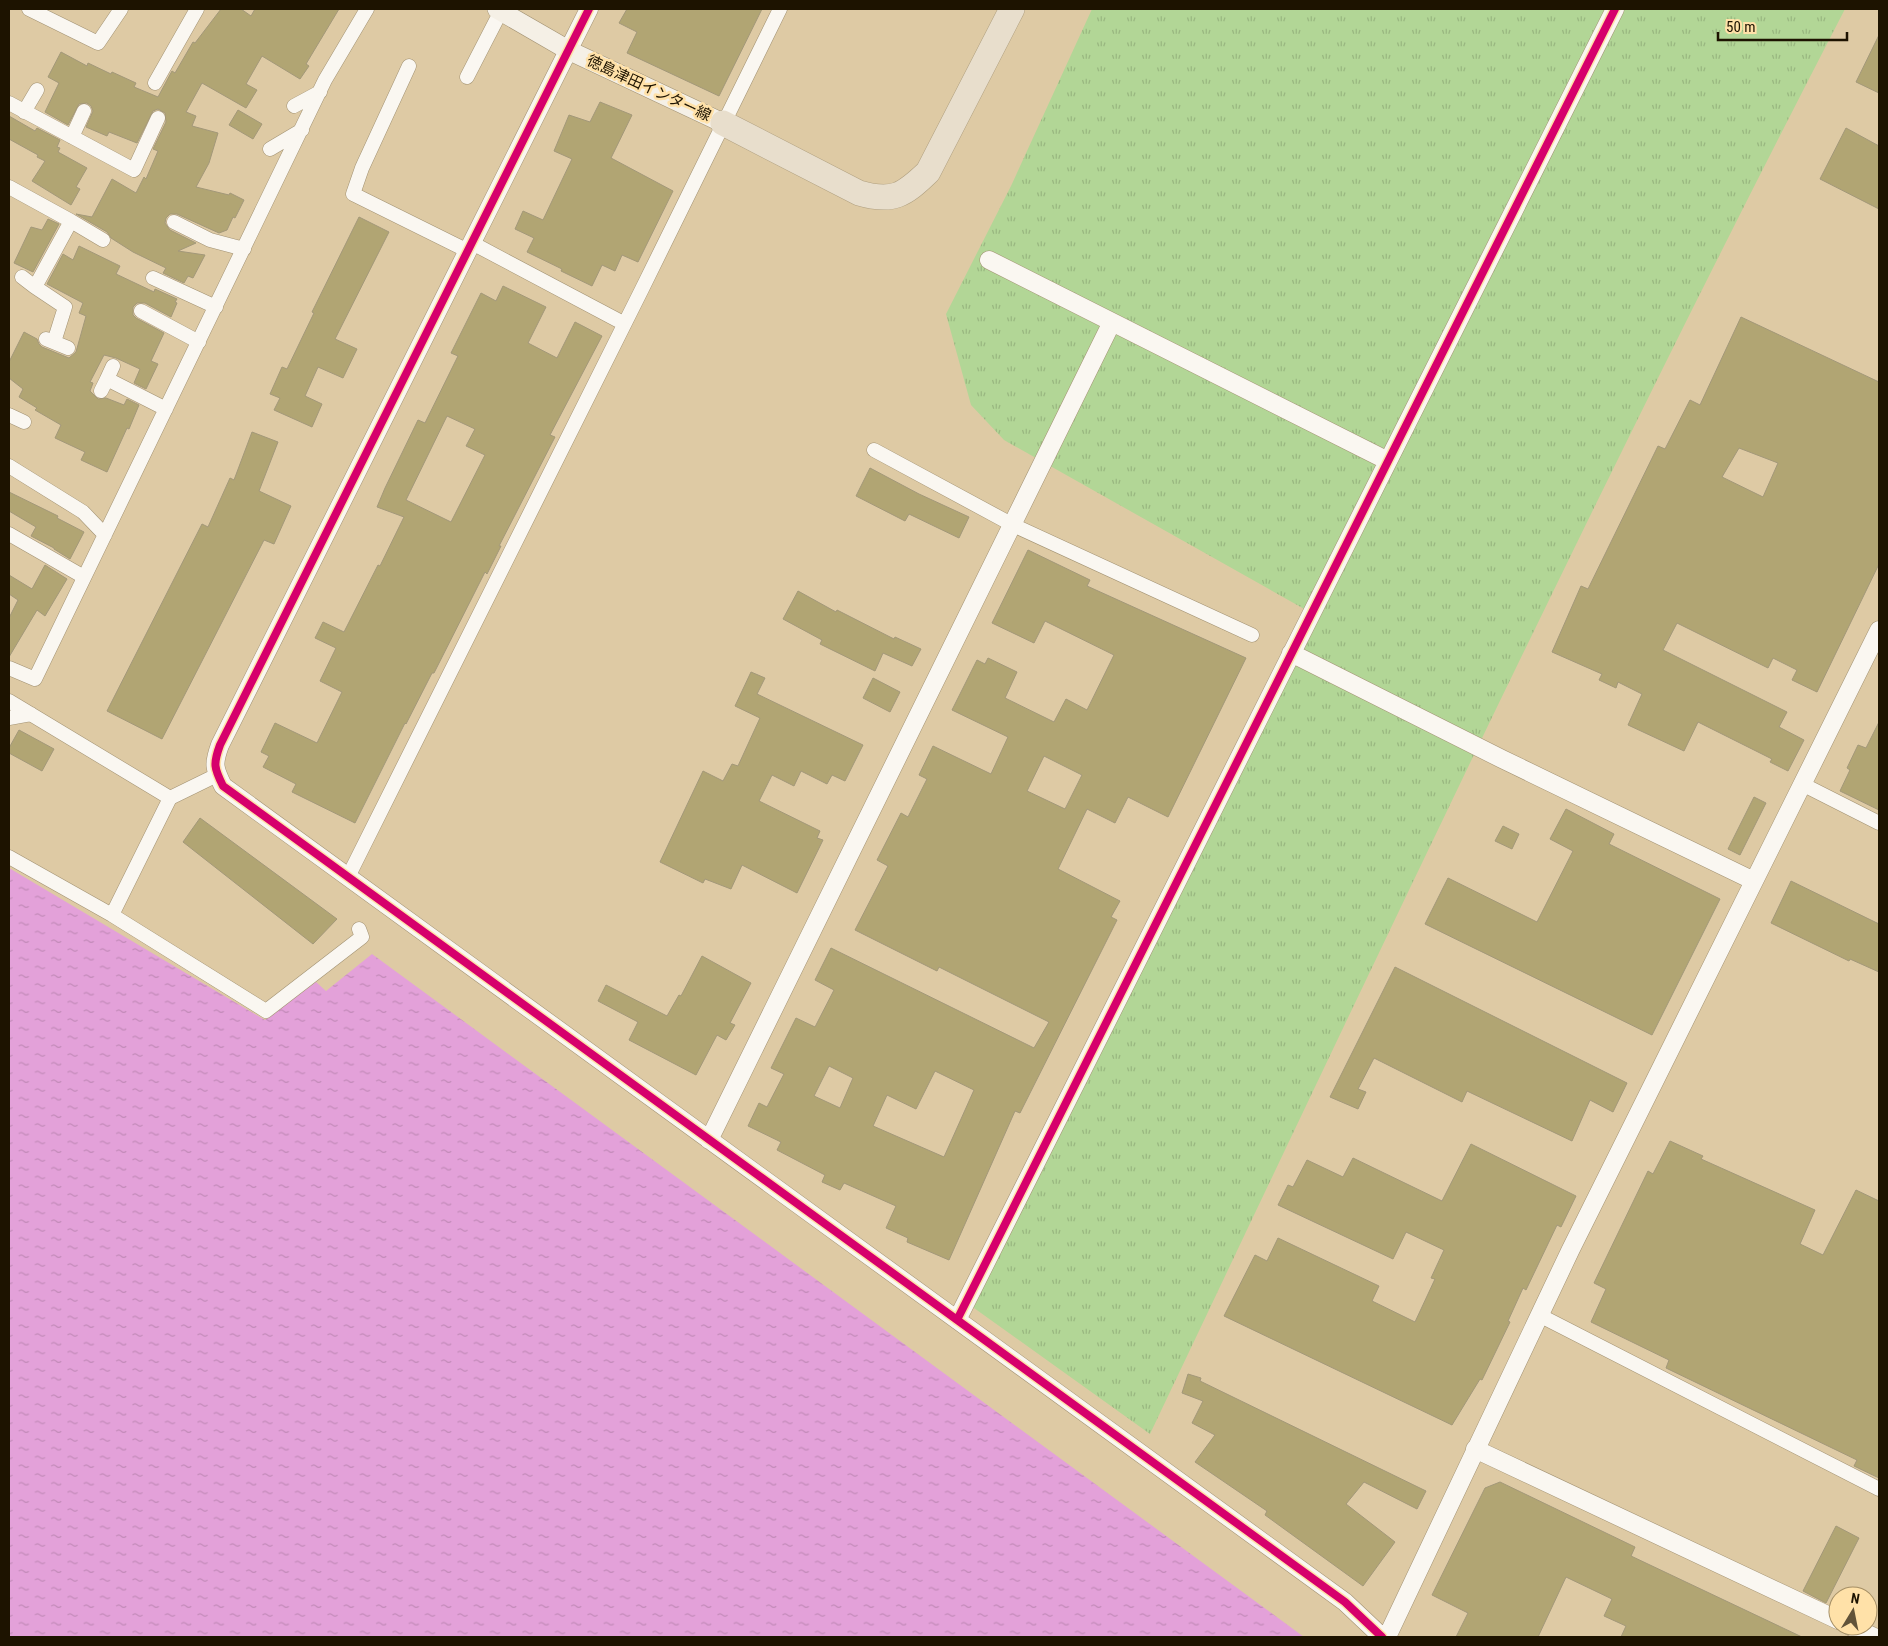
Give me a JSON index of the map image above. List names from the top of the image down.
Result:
{
  "streets": {
    "main road": ["徳島津田インター線"]
  },
  "scale_bar": "50 m",
  "north": "top"
}
